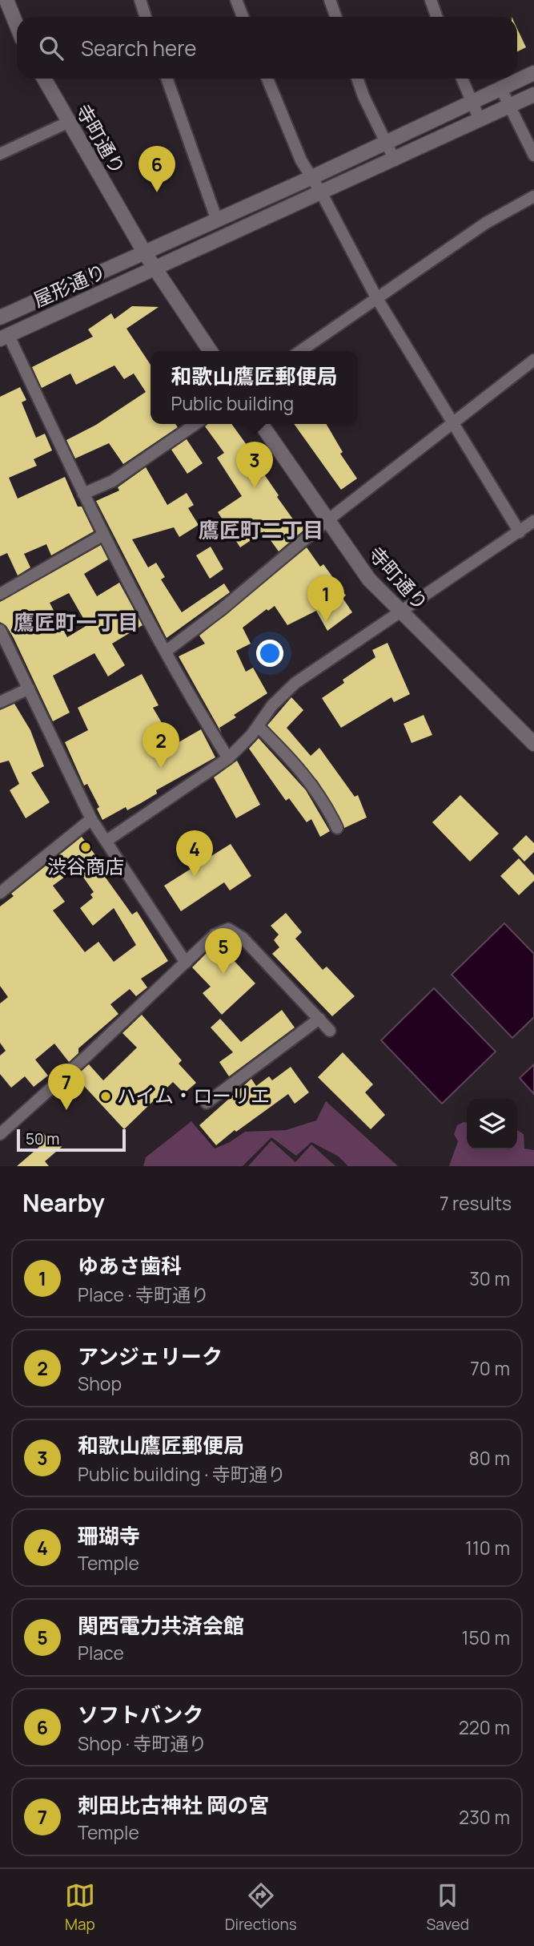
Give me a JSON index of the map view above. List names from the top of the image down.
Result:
{
  "streets": {
    "street": ["寺町通り", "屋形通り"]
  },
  "crossings": [
    ["寺町通り", "屋形通り"]
  ],
  "districts": ["鷹匠町二丁目", "鷹匠町一丁目"],
  "places": ["渋谷商店", "ハイム・ローリエ"],
  "scale_bar": "50 m",
  "page": {
    "search": "Search here",
    "pins": [
      "6",
      "3",
      "1",
      "2",
      "4",
      "5",
      "7"
    ],
    "popup": ["和歌山鷹匠郵便局", "Public building"],
    "scale": "50 m",
    "heading": ["Nearby", "7 results"],
    "list": [
      {
        "mark": "1",
        "name": "ゆあさ歯科",
        "note": "Place · 寺町通り",
        "value": "30 m"
      },
      {
        "mark": "2",
        "name": "アンジェリーク",
        "note": "Shop",
        "value": "70 m"
      },
      {
        "mark": "3",
        "name": "和歌山鷹匠郵便局",
        "note": "Public building · 寺町通り",
        "value": "80 m"
      },
      {
        "mark": "4",
        "name": "珊瑚寺",
        "note": "Temple",
        "value": "110 m"
      },
      {
        "mark": "5",
        "name": "関西電力共済会館",
        "note": "Place",
        "value": "150 m"
      },
      {
        "mark": "6",
        "name": "ソフトバンク",
        "note": "Shop · 寺町通り",
        "value": "220 m"
      },
      {
        "mark": "7",
        "name": "刺田比古神社 岡の宮",
        "note": "Temple",
        "value": "230 m"
      }
    ],
    "nav": ["Map", "Directions", "Saved"]
  }
}
